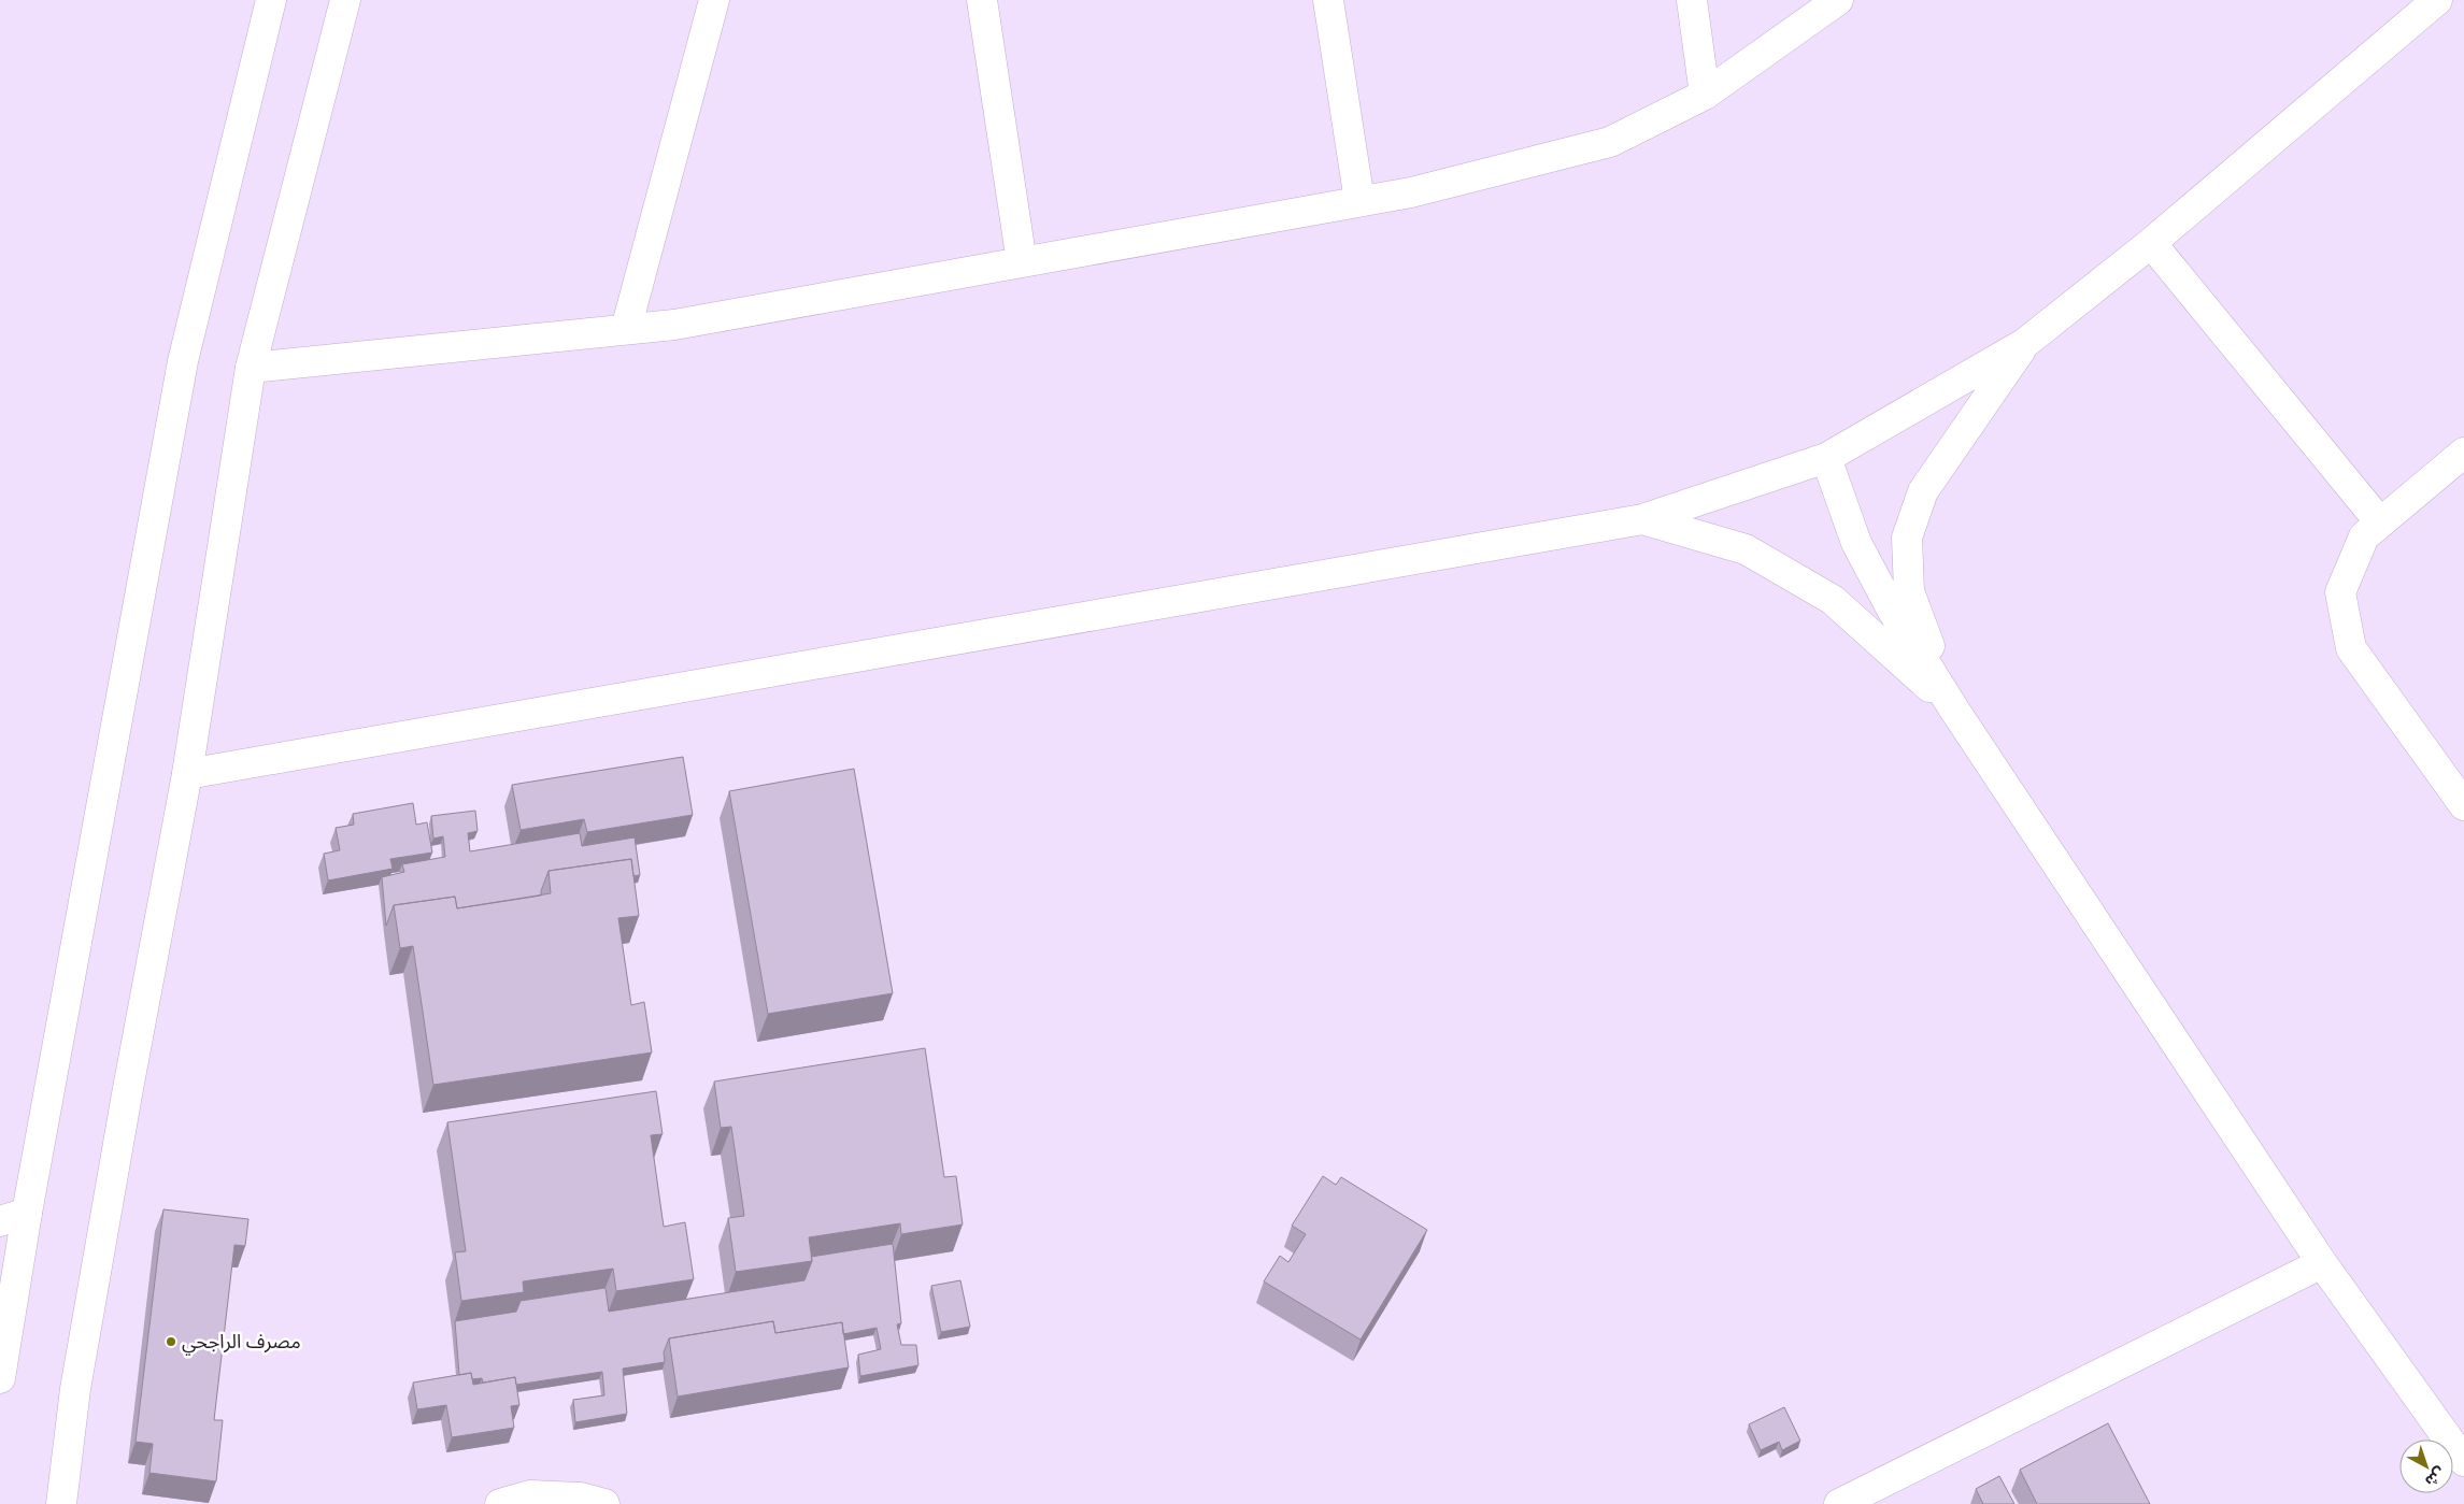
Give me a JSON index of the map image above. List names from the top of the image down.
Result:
{
  "places": ["مصرف الراجحي"],
  "north": "bottom right"
}
